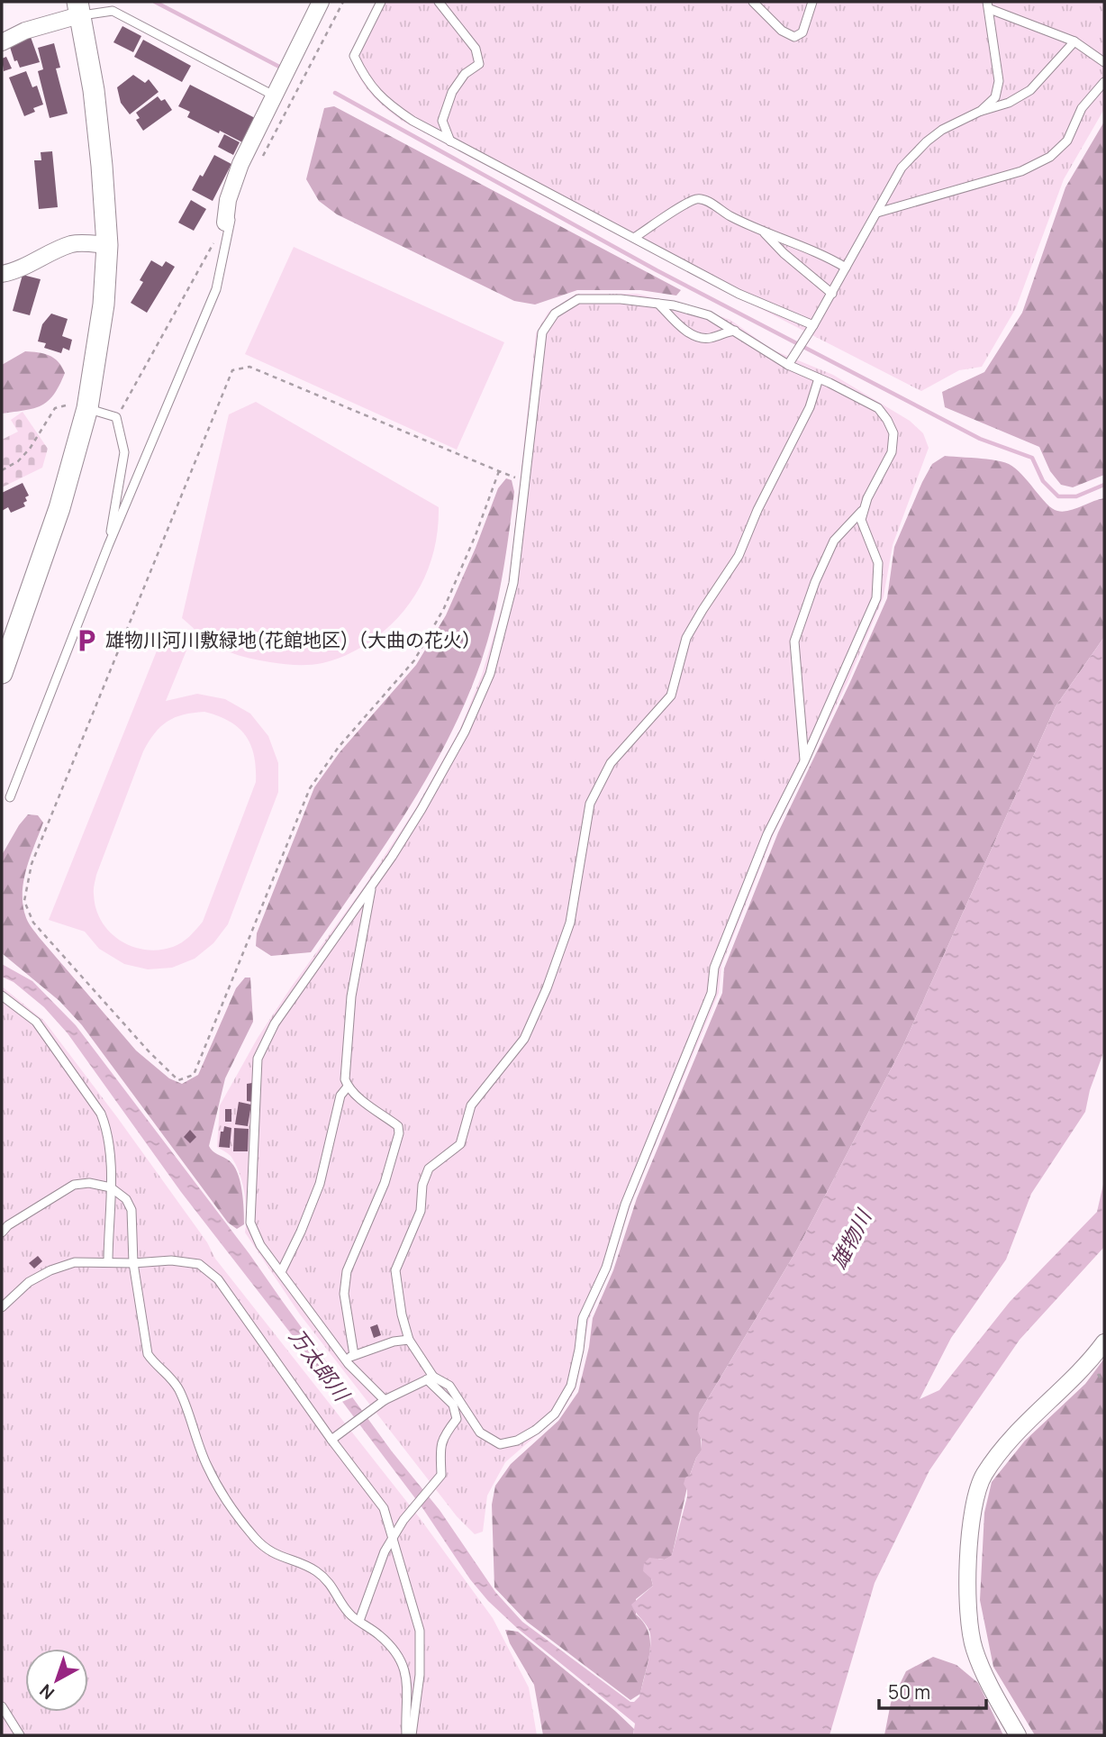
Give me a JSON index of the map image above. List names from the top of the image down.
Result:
{
  "water": ["雄物川", "万太郎川"],
  "places": {
    "parking": ["雄物川河川敷緑地(花館地区)（大曲の花火）"]
  },
  "scale_bar": "50 m",
  "north": "bottom left"
}
